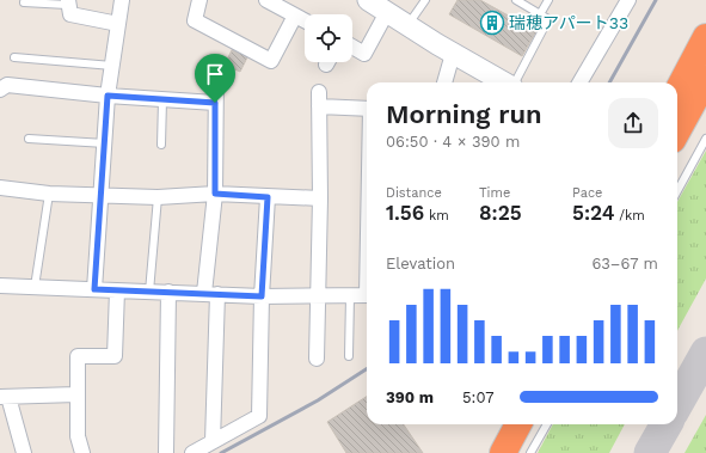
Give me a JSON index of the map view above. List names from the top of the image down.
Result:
{
  "places": {
    "building": ["瑞穂アパート33"]
  },
  "page": {
    "heading": ["Morning run", "06:50 · 4 × 390 m"],
    "stats": [
      ["Distance", "1.56 km"],
      ["Time", "8:25"],
      ["Pace", "5:24 /km"]
    ],
    "chart": ["Elevation", "63–67 m"],
    "list": [
      {
        "name": "390 m",
        "note": "5:07"
      }
    ]
  }
}
